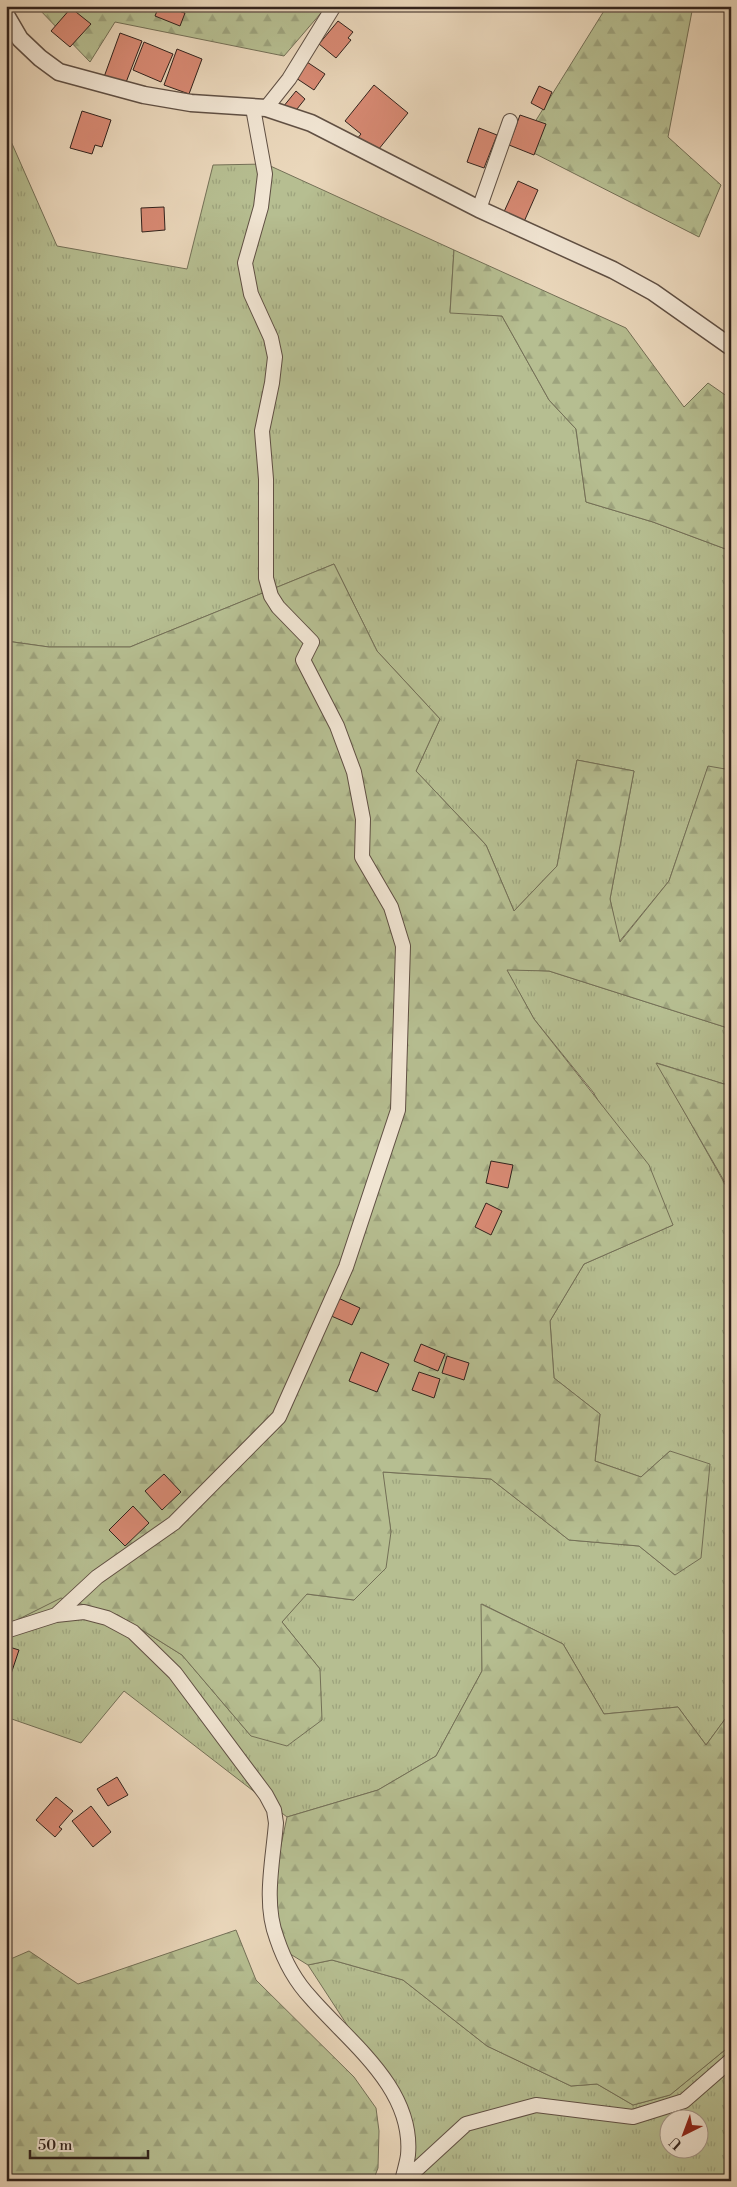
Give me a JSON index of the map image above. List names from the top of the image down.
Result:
{
  "scale_bar": "50 m",
  "north": "bottom left"
}
